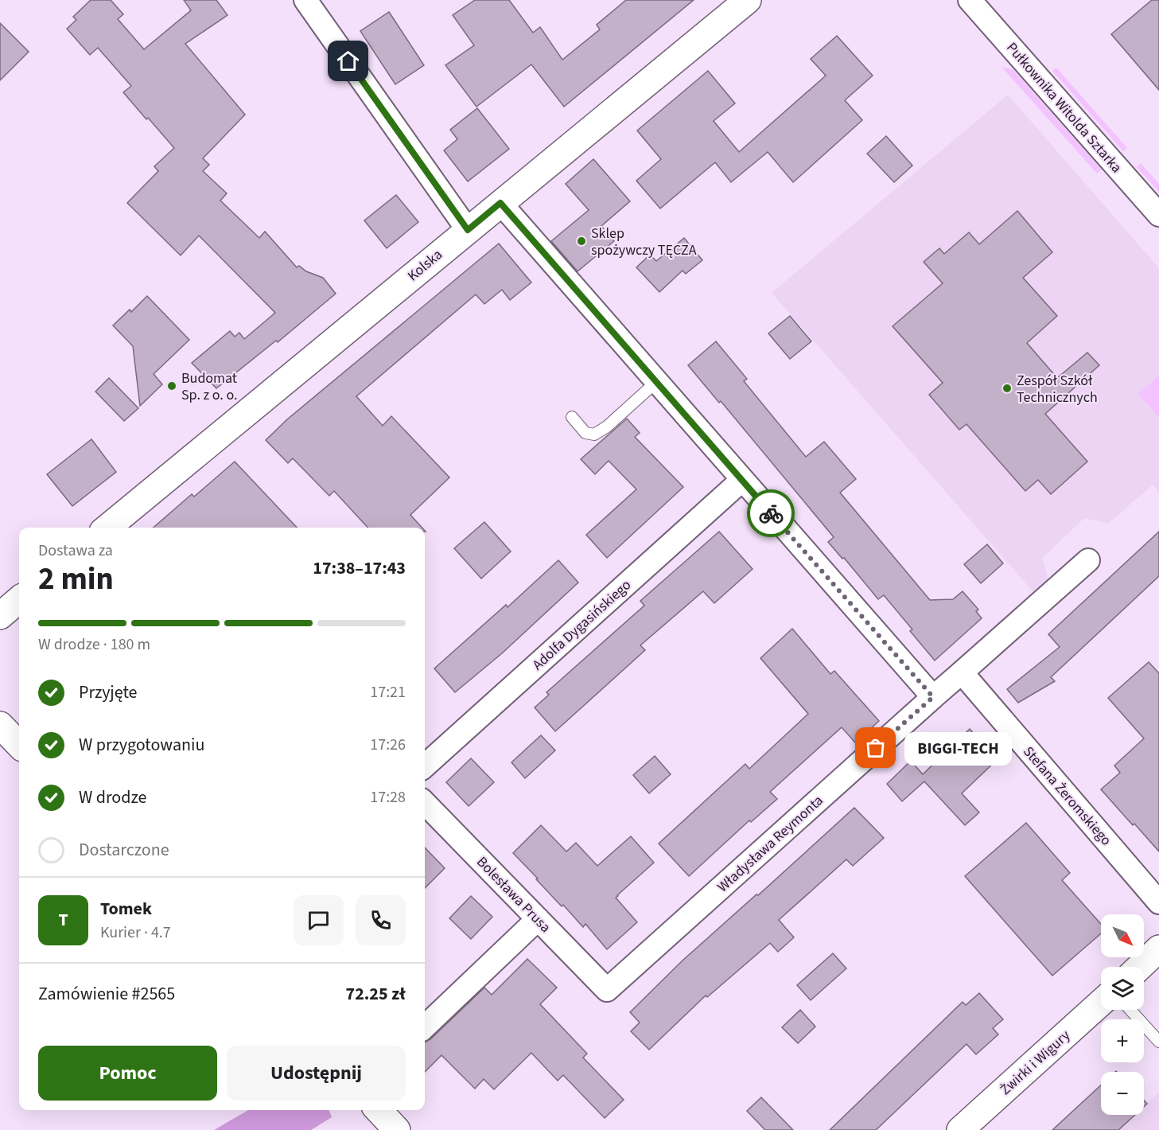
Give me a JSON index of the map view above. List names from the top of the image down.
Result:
{
  "streets": {
    "street": [
      "Pułkownika Witolda Sztarka",
      "Kolska",
      "Adolfa Dygasińskiego",
      "Stefana Żeromskiego",
      "Władysława Reymonta",
      "Bolesława Prusa",
      "Żwirki i Wigury"
    ]
  },
  "crossings": [
    ["Władysława Reymonta", "Bolesława Prusa"]
  ],
  "places": [
    "Sklep spożywczy TĘCZA",
    "Budomat Sp. z o. o.",
    "Zespół Szkół Technicznych",
    "BIGGI-TECH"
  ],
  "north": "bottom right",
  "page": {
    "heading": ["2 min", "Dostawa za", "17:38–17:43"],
    "panel": [
      "Tomek",
      "Kurier · 4.7",
      "Zamówienie #2565",
      "72.25 zł"
    ],
    "bar": "W drodze · 180 m",
    "list": [
      ["Przyjęte", "17:21"],
      ["W przygotowaniu", "17:26"],
      ["W drodze", "17:28"],
      "Dostarczone"
    ],
    "bubble": "BIGGI-TECH",
    "round": "T",
    "map_buttons": ["+", "−"],
    "buttons": ["Pomoc", "Udostępnij"]
  }
}
